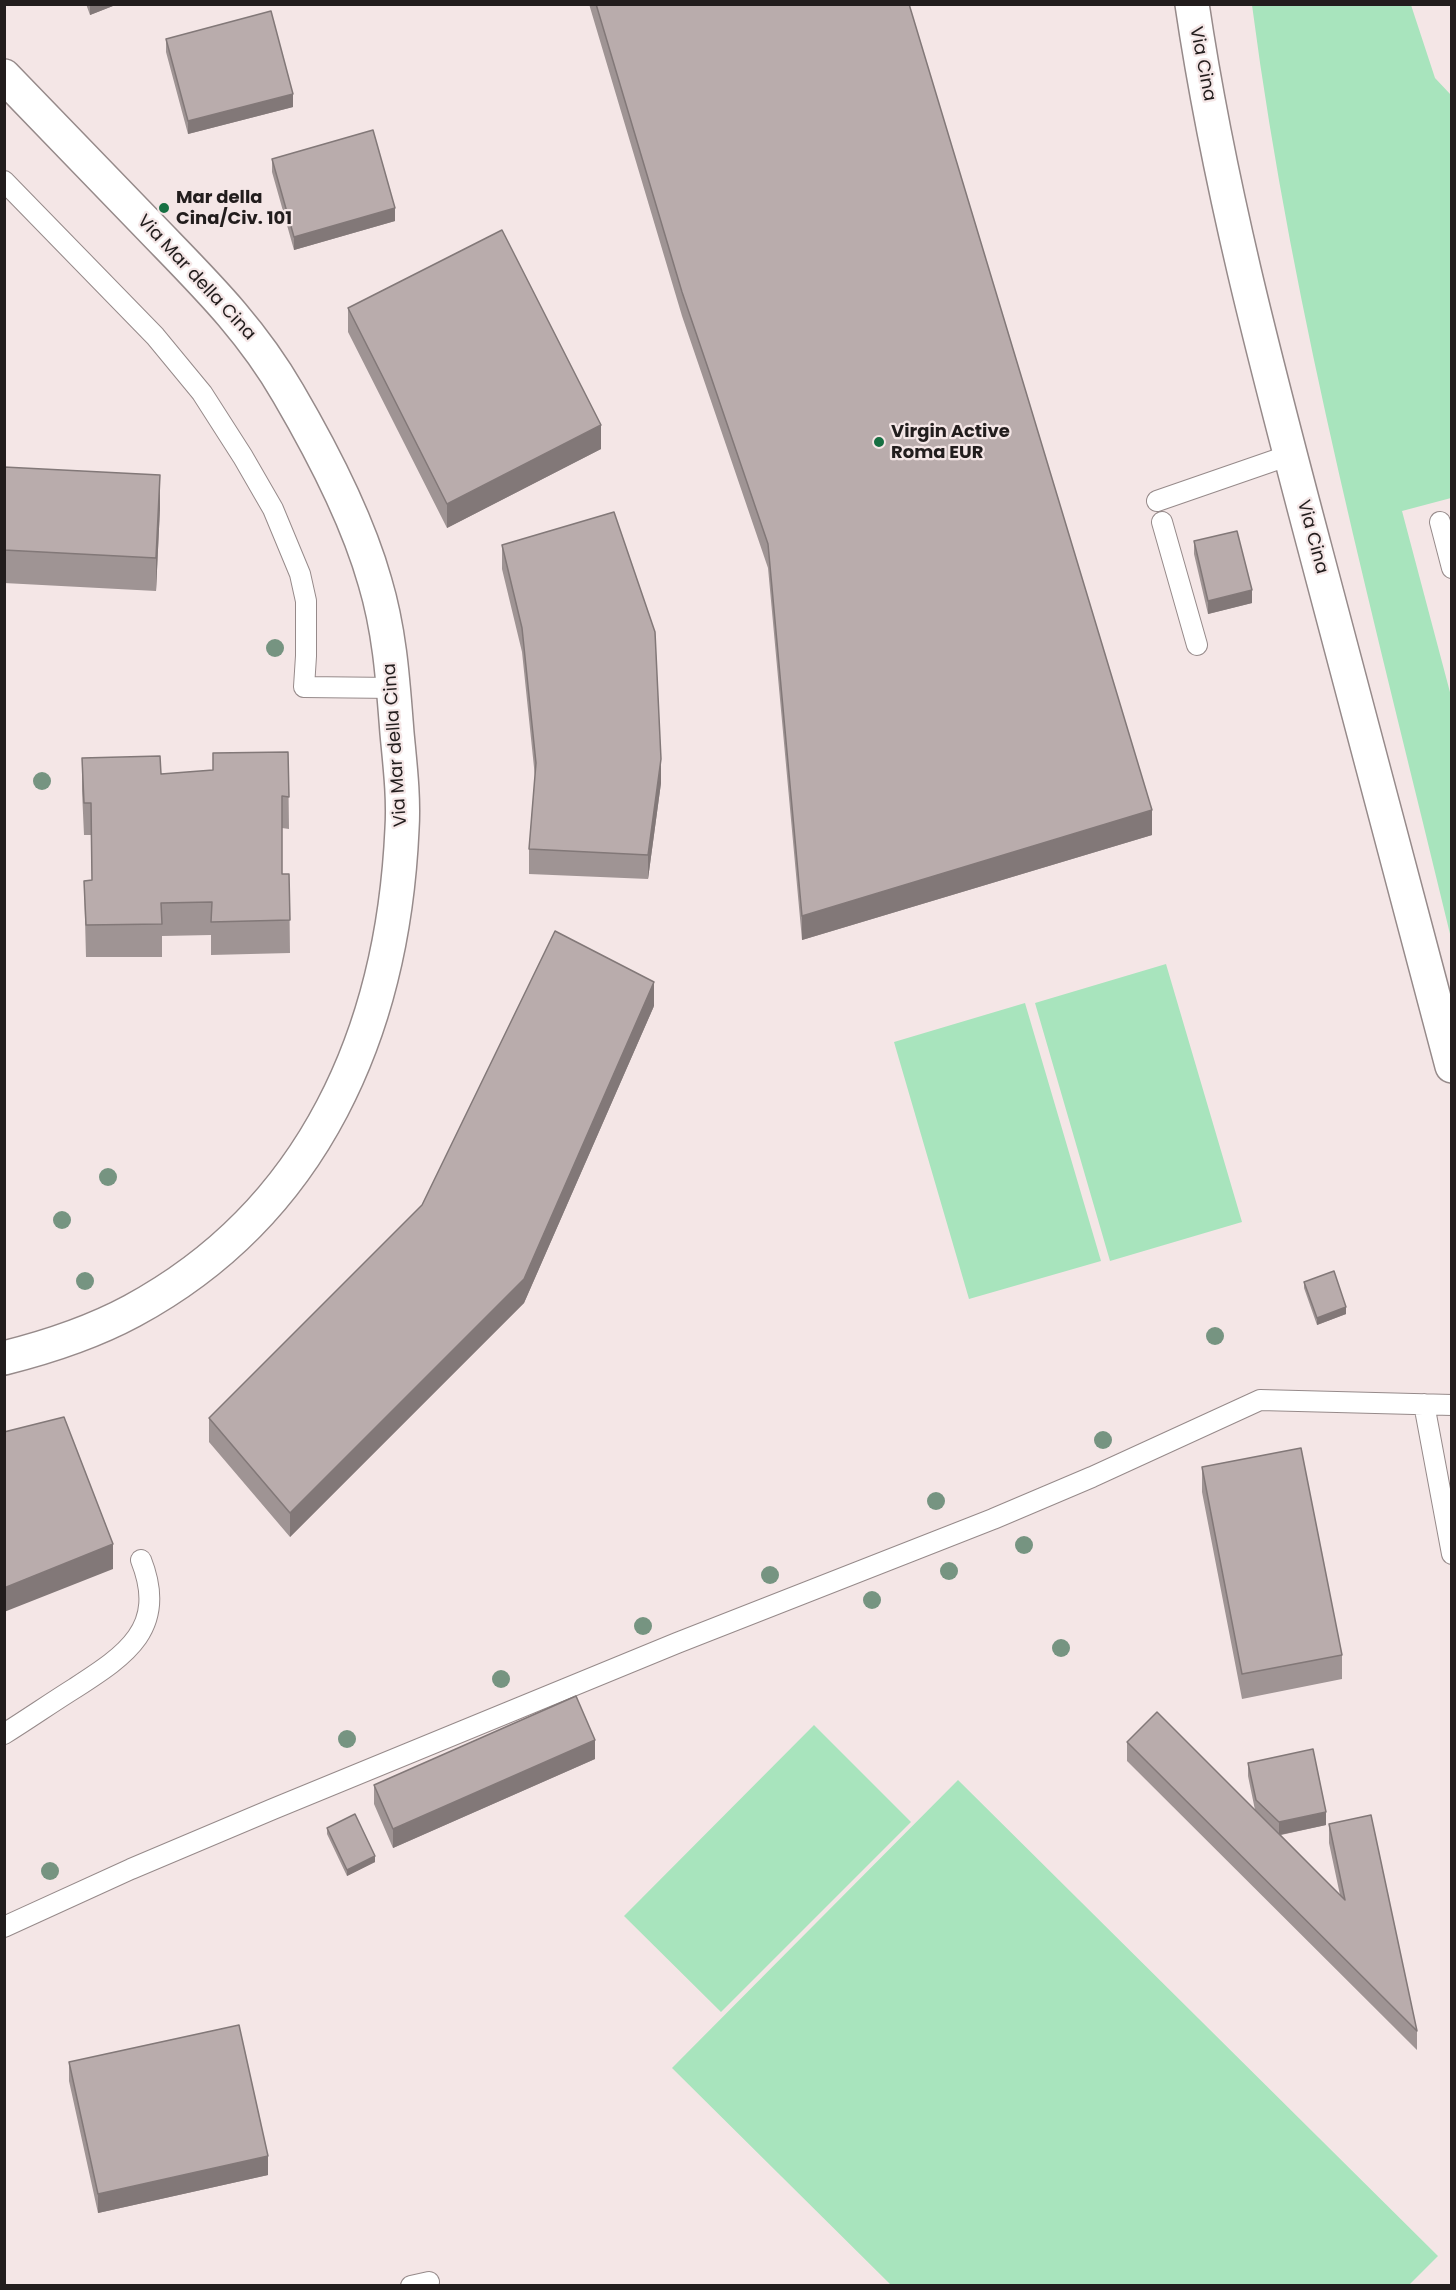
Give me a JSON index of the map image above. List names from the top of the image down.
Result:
{
  "streets": {
    "street": ["Via Cina", "Via Mar della Cina"]
  },
  "places": ["Mar della Cina/Civ. 101", "Virgin Active Roma EUR"]
}
